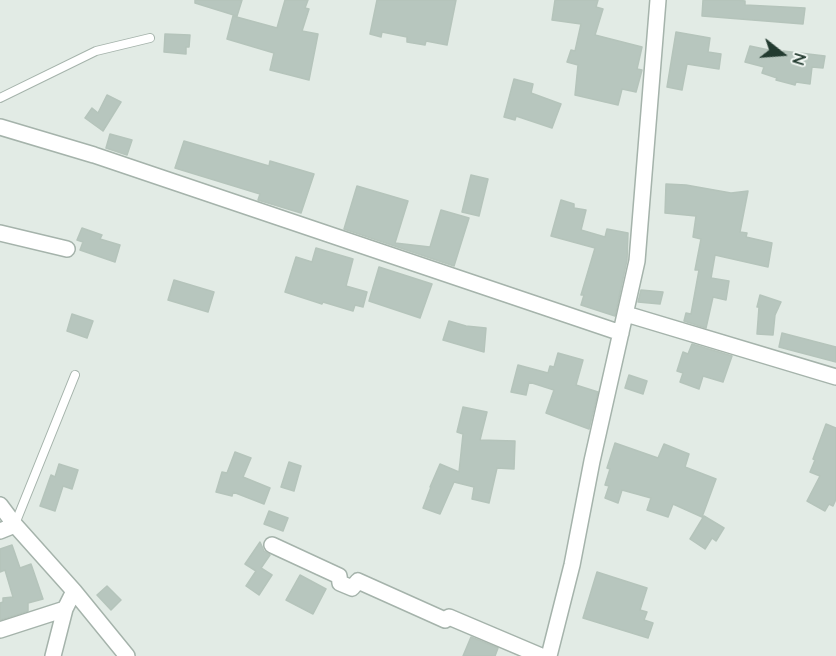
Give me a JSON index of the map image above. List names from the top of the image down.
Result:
{
  "north": "right"
}
